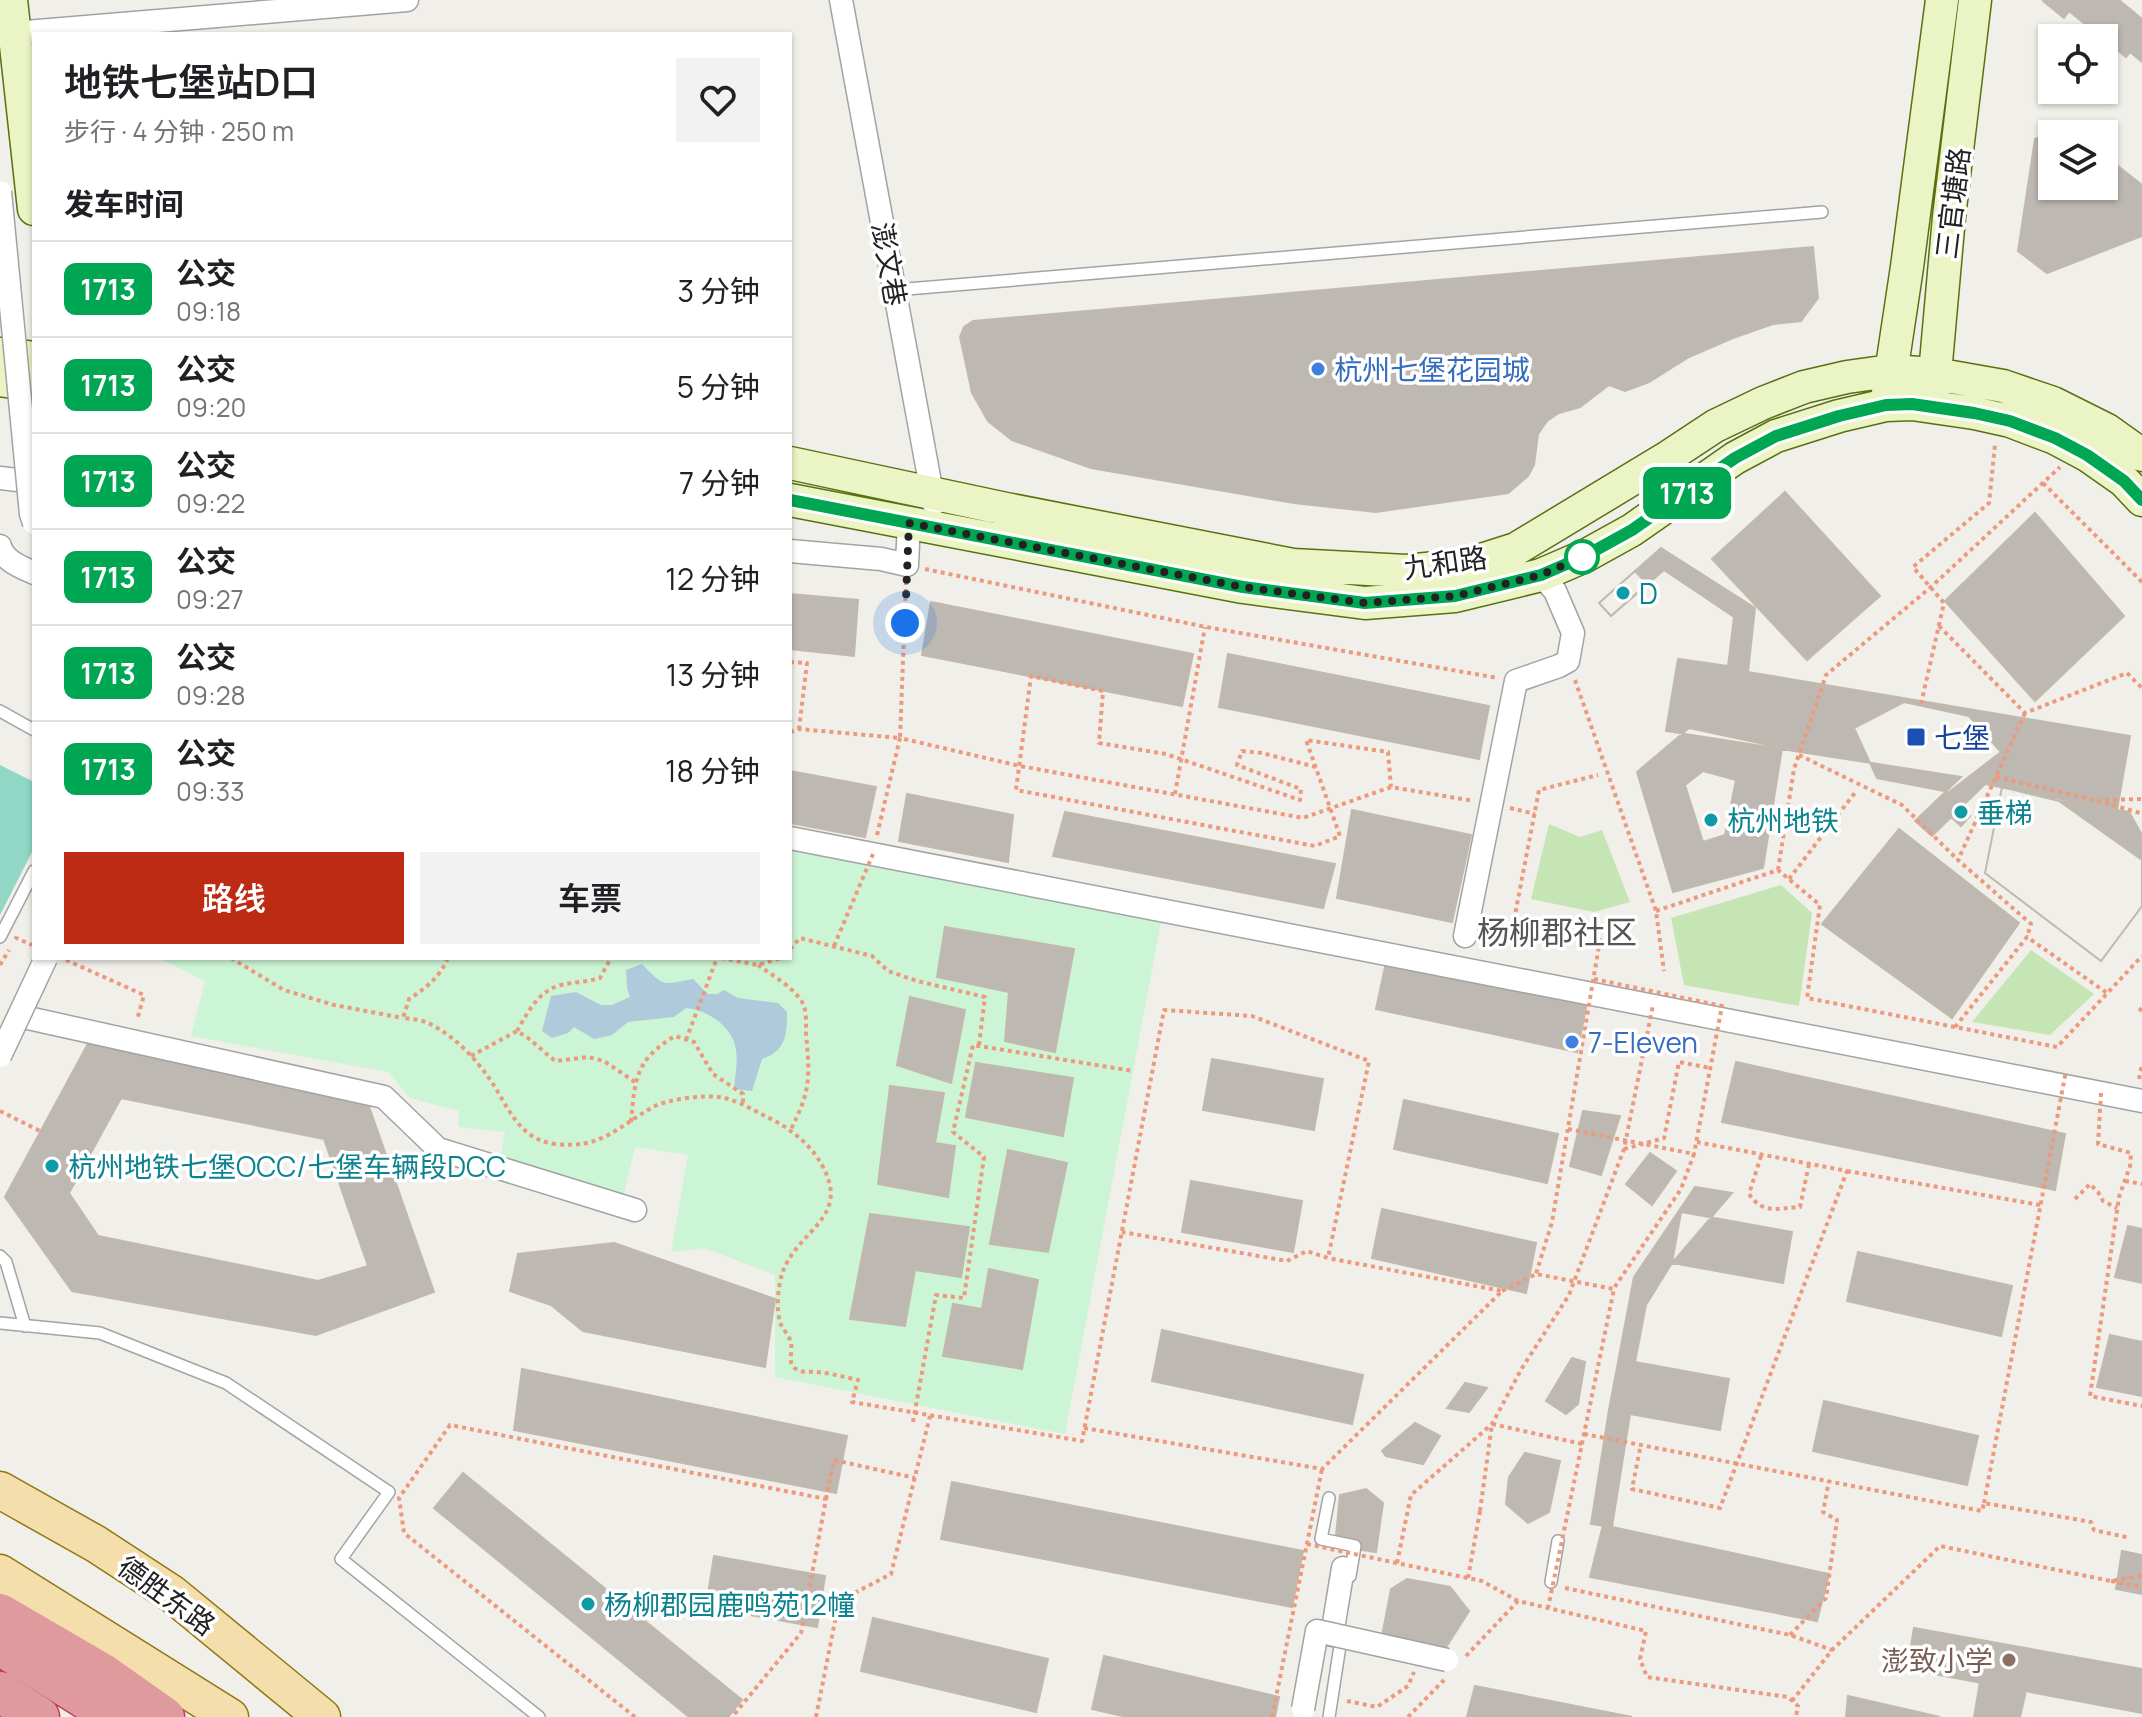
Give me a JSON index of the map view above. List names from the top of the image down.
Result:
{
  "streets": {
    "main road": ["德胜东路"],
    "street": ["三官塘路", "澎文巷", "九和路"]
  },
  "crossings": [
    ["三官塘路", "九和路"],
    ["澎文巷", "九和路"]
  ],
  "districts": ["杨柳郡社区"],
  "places": {
    "other": [
      "杭州七堡花园城",
      "D",
      "垂梯",
      "杭州地铁",
      "7-Eleven",
      "杭州地铁七堡OCC/七堡车辆段DCC",
      "杨柳郡园鹿鸣苑12幢",
      "澎致小学"
    ],
    "transit": ["七堡"]
  },
  "lines": ["bus line 1713"],
  "page": {
    "on_map": "1713",
    "heading": [
      ["地铁七堡站D口", "步行 · 4 分钟 · 250 m"],
      "发车时间"
    ],
    "list": [
      {
        "mark": "1713",
        "name": "公交",
        "note": "09:18",
        "value": "3 分钟"
      },
      {
        "mark": "1713",
        "name": "公交",
        "note": "09:20",
        "value": "5 分钟"
      },
      {
        "mark": "1713",
        "name": "公交",
        "note": "09:22",
        "value": "7 分钟"
      },
      {
        "mark": "1713",
        "name": "公交",
        "note": "09:27",
        "value": "12 分钟"
      },
      {
        "mark": "1713",
        "name": "公交",
        "note": "09:28",
        "value": "13 分钟"
      },
      {
        "mark": "1713",
        "name": "公交",
        "note": "09:33",
        "value": "18 分钟"
      }
    ],
    "buttons": ["路线", "车票"]
  }
}
